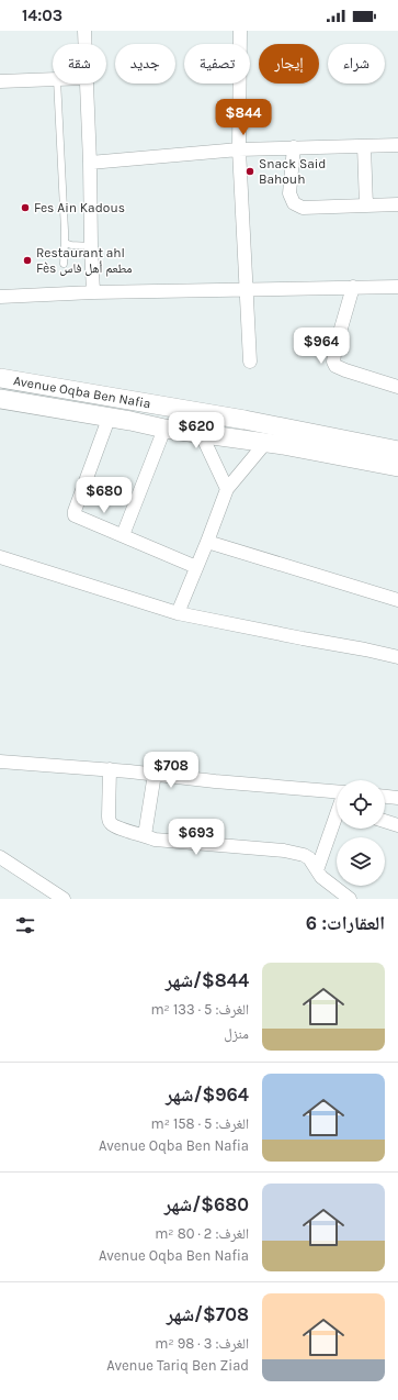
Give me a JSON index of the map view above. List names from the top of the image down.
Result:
{
  "streets": {
    "street": ["Avenue Oqba Ben Nafia"]
  },
  "places": ["Snack Said Bahouh", "Fes Ain Kadous", "Restaurant ahl Fès مطعم أهل فاس"],
  "page": {
    "status": "14:03",
    "chip": [
      "شراء",
      "إيجار",
      "تصفية",
      "جديد",
      "شقة"
    ],
    "price": [
      "$844",
      "$964",
      "$620",
      "$680",
      "$708",
      "$693"
    ],
    "heading": "العقارات: 6",
    "list": [
      {
        "name": "$844/شهر",
        "note": "الغرف: 5 · 133 m² · منزل"
      },
      {
        "name": "$964/شهر",
        "note": "الغرف: 5 · 158 m² · Avenue Oqba Ben Nafia"
      },
      {
        "name": "$680/شهر",
        "note": "الغرف: 2 · 80 m² · Avenue Oqba Ben Nafia"
      },
      {
        "name": "$708/شهر",
        "note": "الغرف: 3 · 98 m² · Avenue Tariq Ben Ziad"
      }
    ]
  }
}
